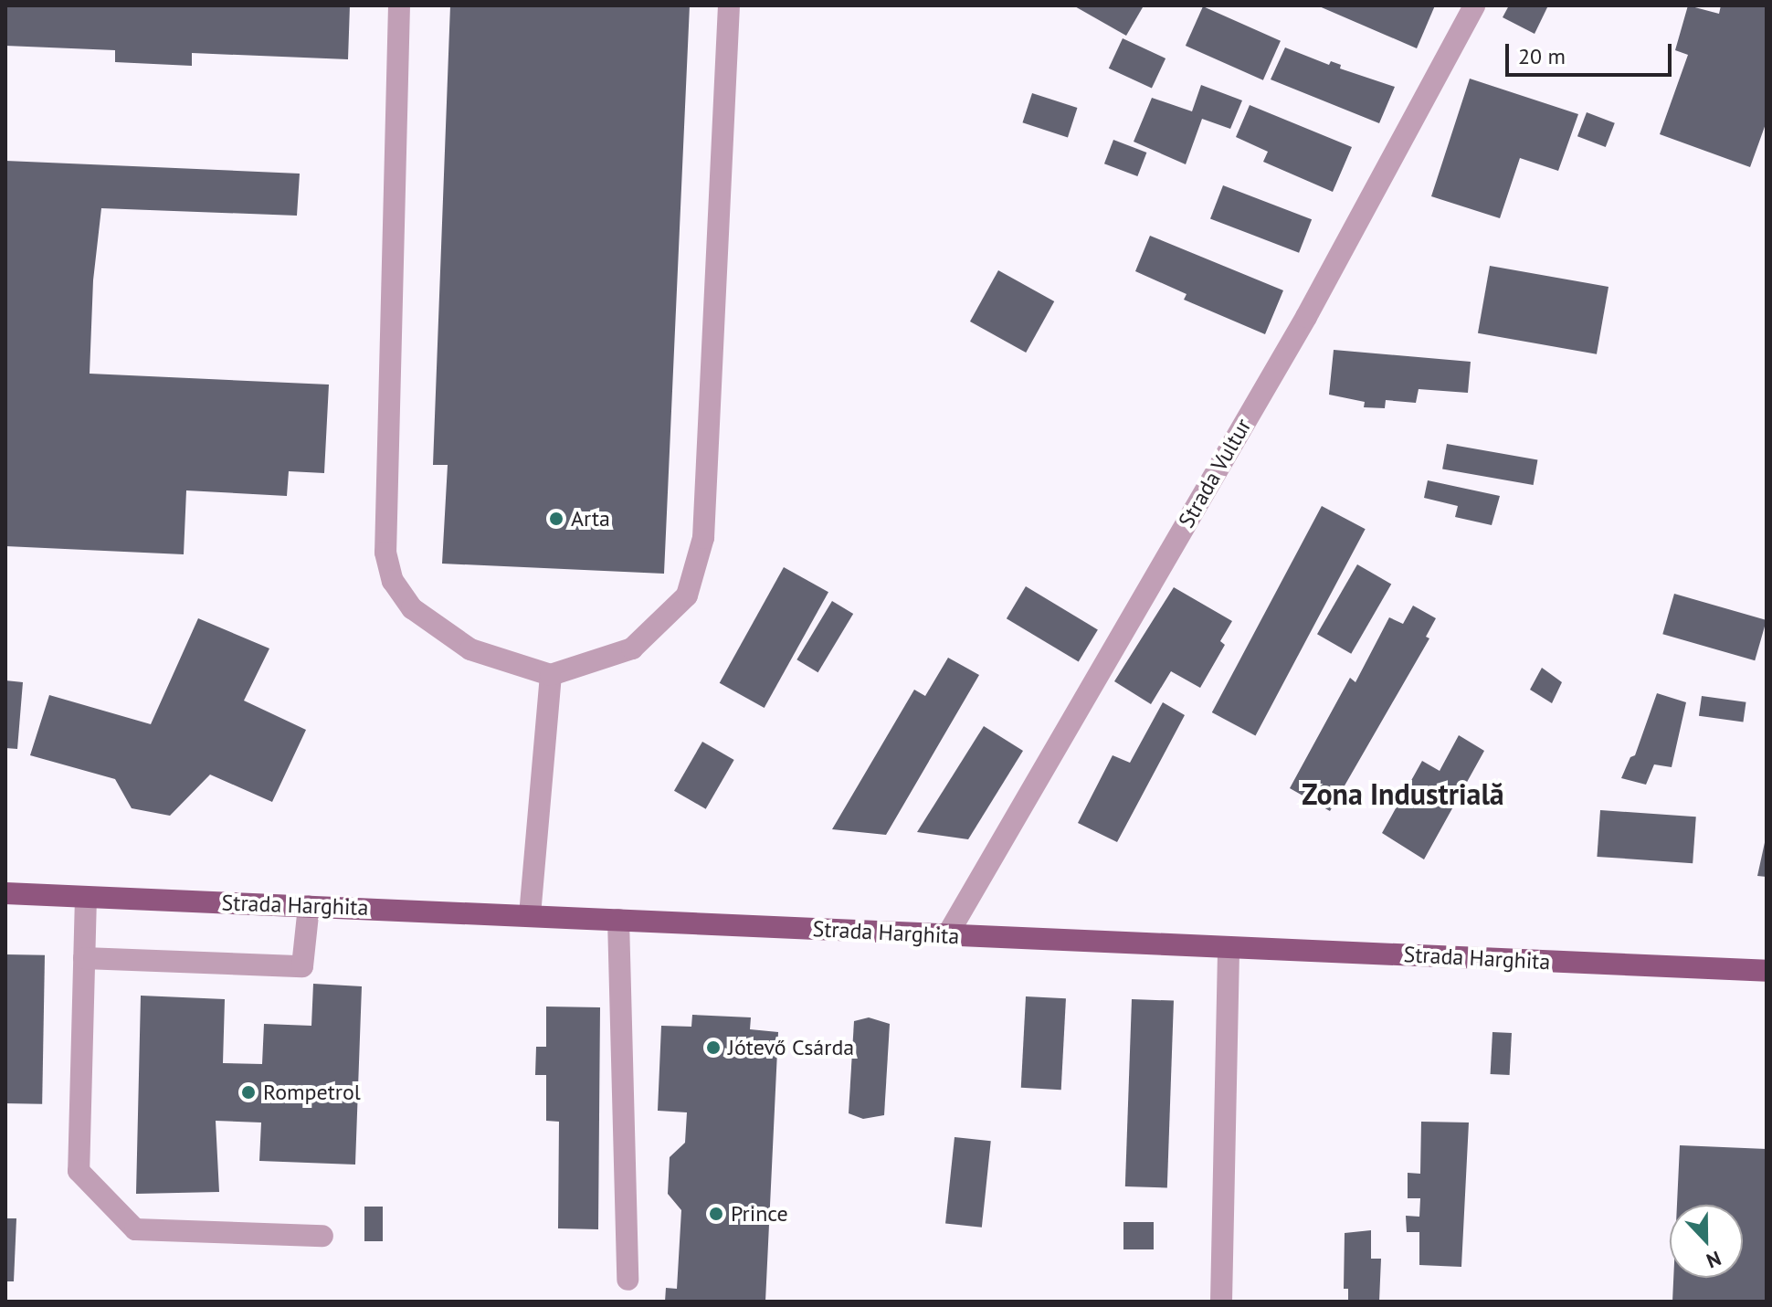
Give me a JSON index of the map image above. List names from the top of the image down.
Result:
{
  "streets": {
    "main road": ["Strada Harghita"],
    "street": ["Strada Vultur"]
  },
  "crossings": [
    ["Strada Vultur", "Strada Harghita"]
  ],
  "districts": ["Zona Industrială"],
  "places": [
    "Arta",
    "Jótevő Csárda",
    "Rompetrol",
    "Prince"
  ],
  "scale_bar": "20 m",
  "north": "bottom"
}
